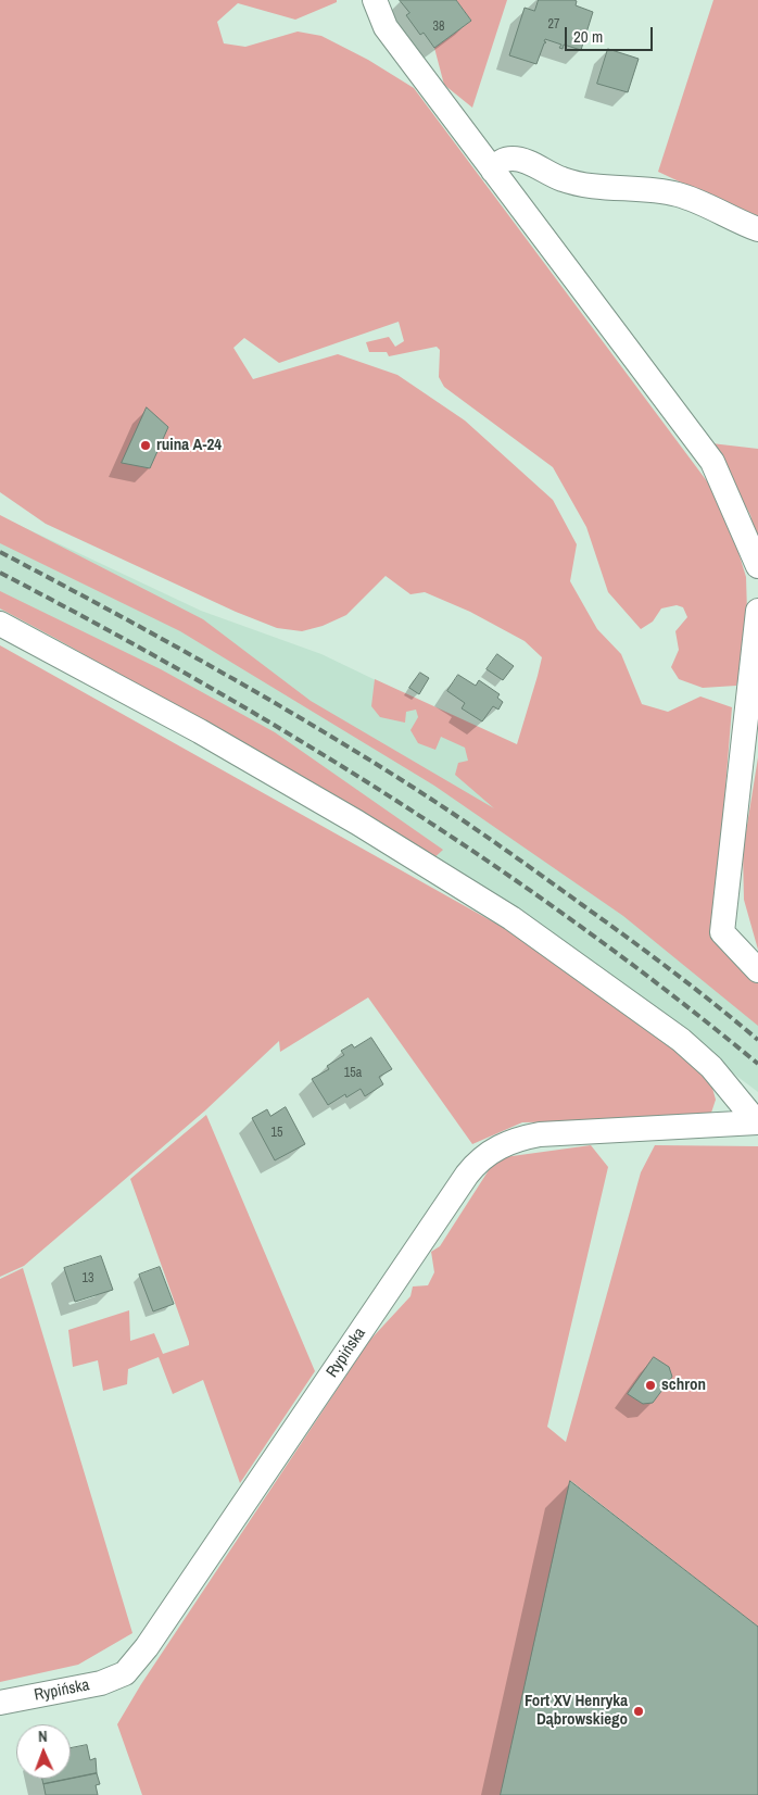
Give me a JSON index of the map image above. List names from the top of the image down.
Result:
{
  "streets": {
    "street": ["Rypińska"]
  },
  "places": ["ruina A-24", "schron", "Fort XV Henryka Dąbrowskiego"],
  "house_numbers": [
    "27",
    "38",
    "15a",
    "15",
    "13"
  ],
  "scale_bar": "20 m",
  "north": "top"
}
